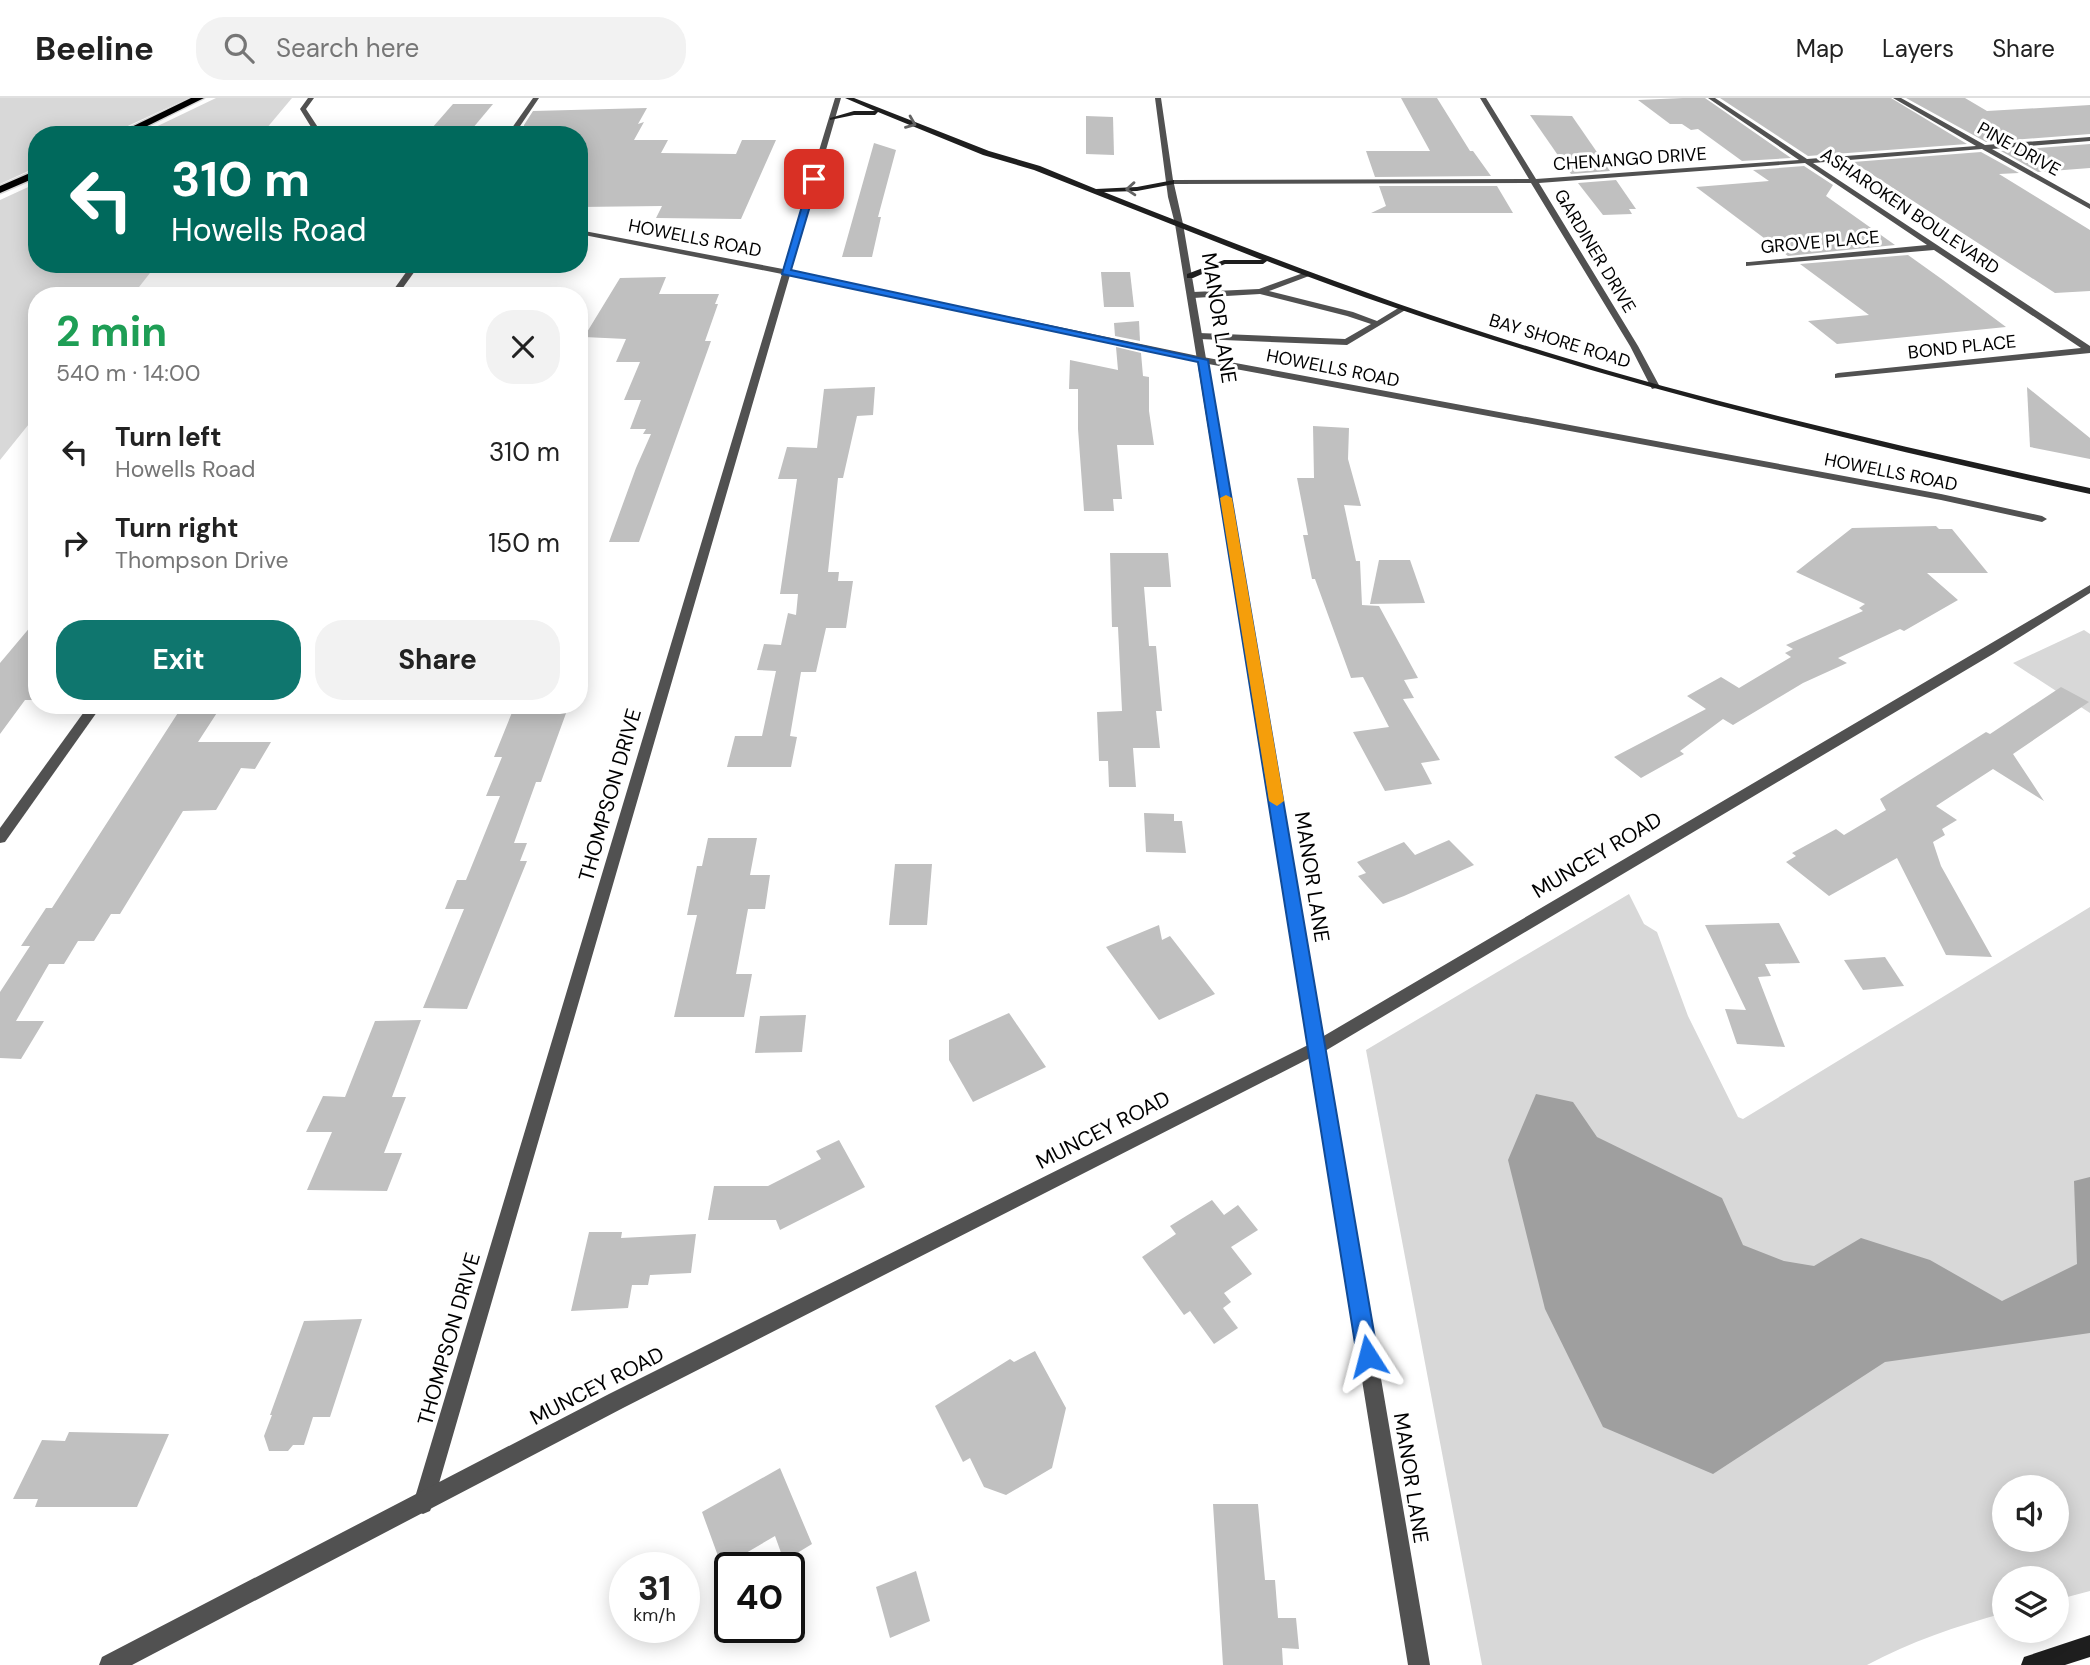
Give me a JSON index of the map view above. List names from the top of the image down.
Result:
{
  "streets": {
    "main road": ["BAY SHORE ROAD"],
    "street": [
      "PINE DRIVE",
      "CHENANGO DRIVE",
      "ASHAROKEN BOULEVARD",
      "HOWELLS ROAD",
      "GROVE PLACE",
      "GARDINER DRIVE",
      "MANOR LANE",
      "BOND PLACE",
      "THOMPSON DRIVE",
      "MUNCEY ROAD"
    ]
  },
  "crossings": [
    ["PINE DRIVE", "CHENANGO DRIVE"],
    ["CHENANGO DRIVE", "ASHAROKEN BOULEVARD"],
    ["CHENANGO DRIVE", "GARDINER DRIVE"],
    ["CHENANGO DRIVE", "MANOR LANE"],
    ["ASHAROKEN BOULEVARD", "GROVE PLACE"],
    ["ASHAROKEN BOULEVARD", "BOND PLACE"],
    ["HOWELLS ROAD", "MANOR LANE"],
    ["HOWELLS ROAD", "THOMPSON DRIVE"],
    ["GARDINER DRIVE", "BAY SHORE ROAD"],
    ["MANOR LANE", "BAY SHORE ROAD"],
    ["MANOR LANE", "MUNCEY ROAD"],
    ["THOMPSON DRIVE", "MUNCEY ROAD"]
  ],
  "page": {
    "header": "Beeline",
    "search": "Search here",
    "nav": ["Map", "Layers", "Share"],
    "turn": ["310 m", "Howells Road"],
    "heading": ["2 min", "540 m · 14:00"],
    "list": [
      {
        "name": "Turn left",
        "note": "Howells Road",
        "value": "310 m"
      },
      {
        "name": "Turn right",
        "note": "Thompson Drive",
        "value": "150 m"
      }
    ],
    "buttons": ["Exit", "Share"],
    "speed": "31 km/h",
    "limit": "40"
  }
}
